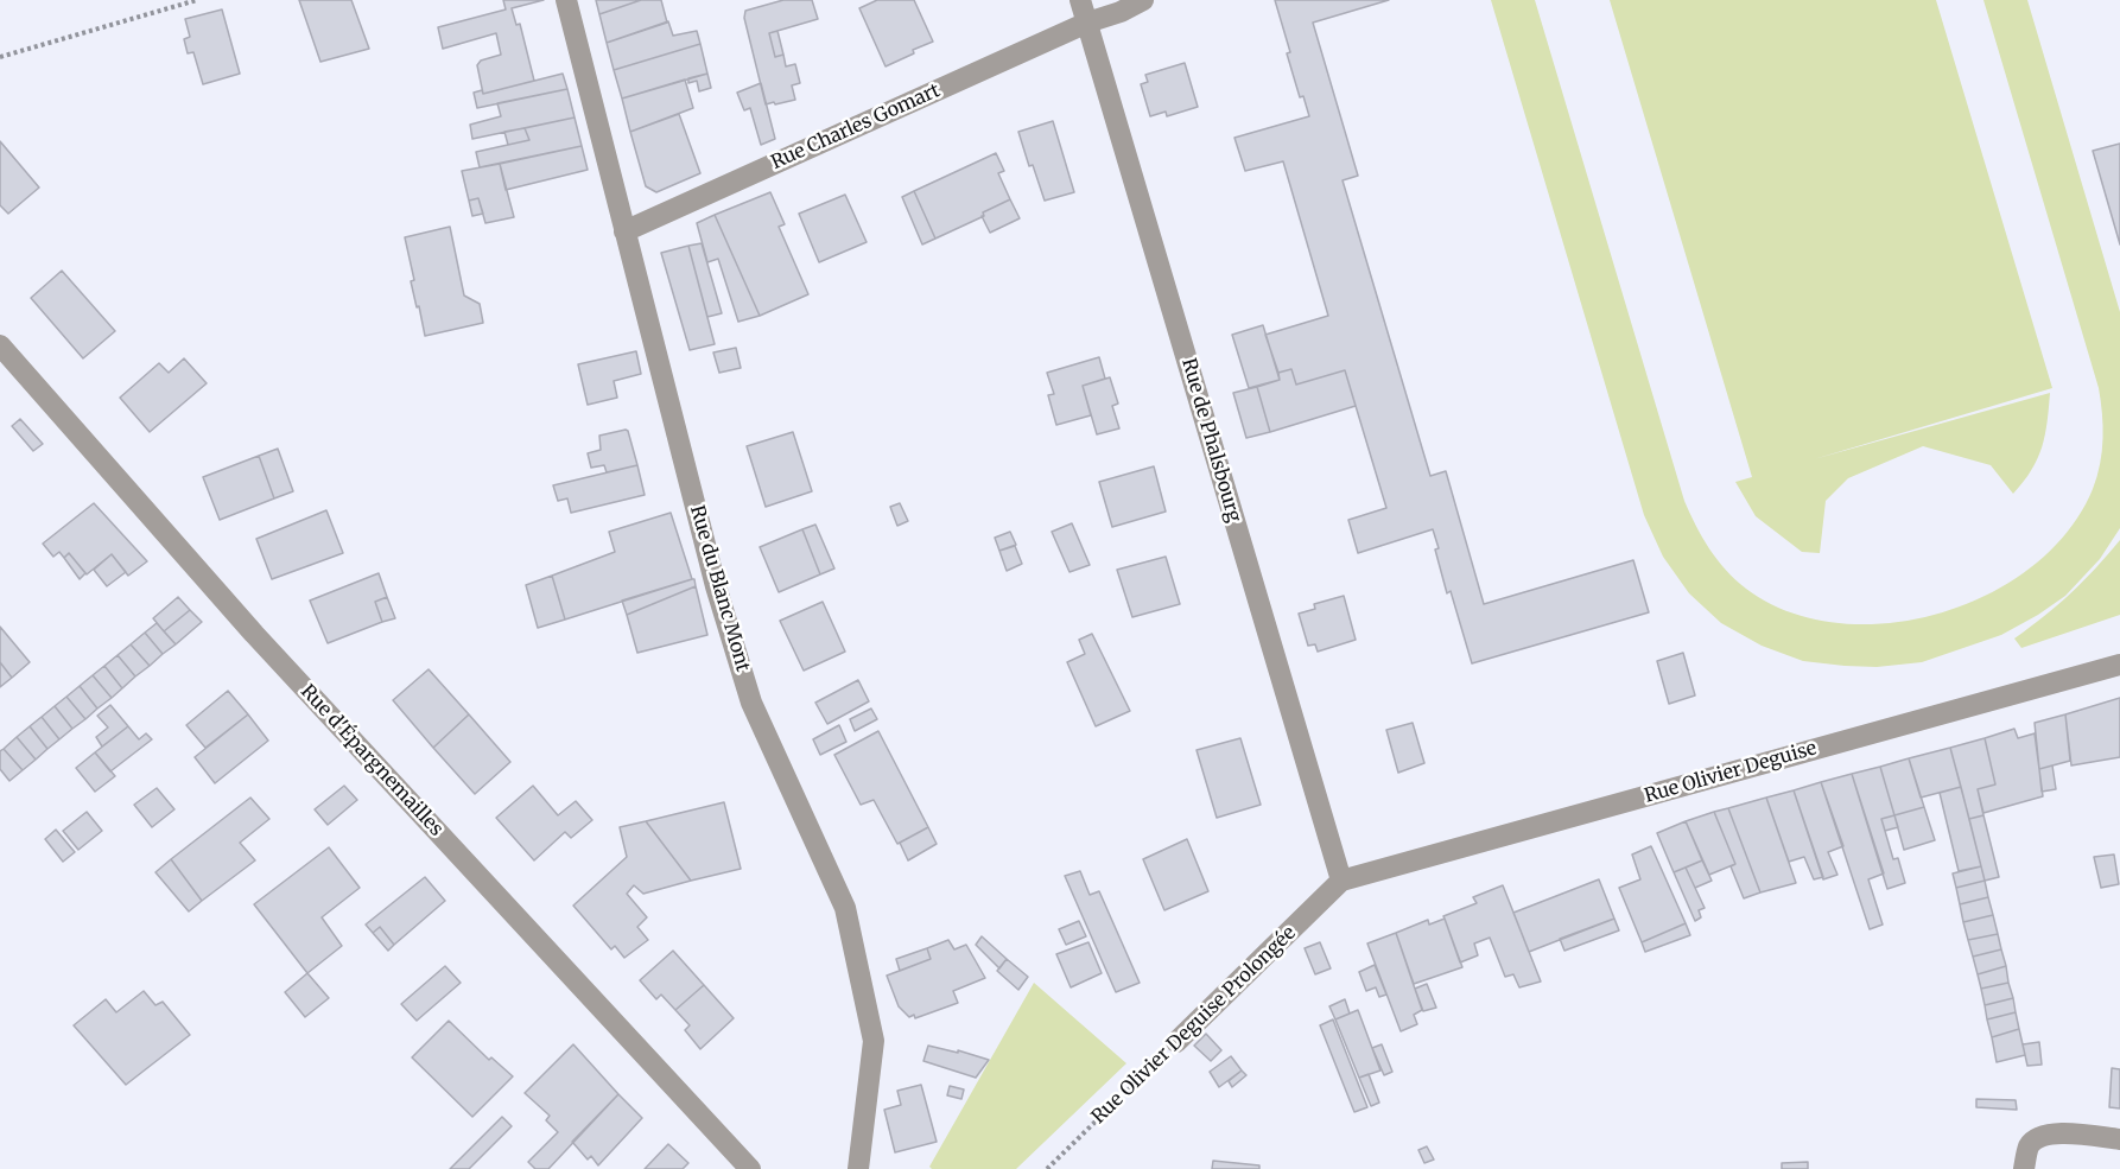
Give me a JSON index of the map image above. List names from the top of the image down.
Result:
{
  "streets": {
    "street": [
      "Rue Charles Gomart",
      "Rue de Phalsbourg",
      "Rue du Blanc Mont",
      "Rue d'Épargnemailles",
      "Rue Olivier Deguise",
      "Rue Olivier Deguise Prolongée"
    ]
  },
  "crossings": [
    ["Rue Charles Gomart", "Rue de Phalsbourg"],
    ["Rue Charles Gomart", "Rue du Blanc Mont"],
    ["Rue de Phalsbourg", "Rue Olivier Deguise"],
    ["Rue de Phalsbourg", "Rue Olivier Deguise Prolongée"],
    ["Rue Olivier Deguise", "Rue Olivier Deguise Prolongée"]
  ]
}
